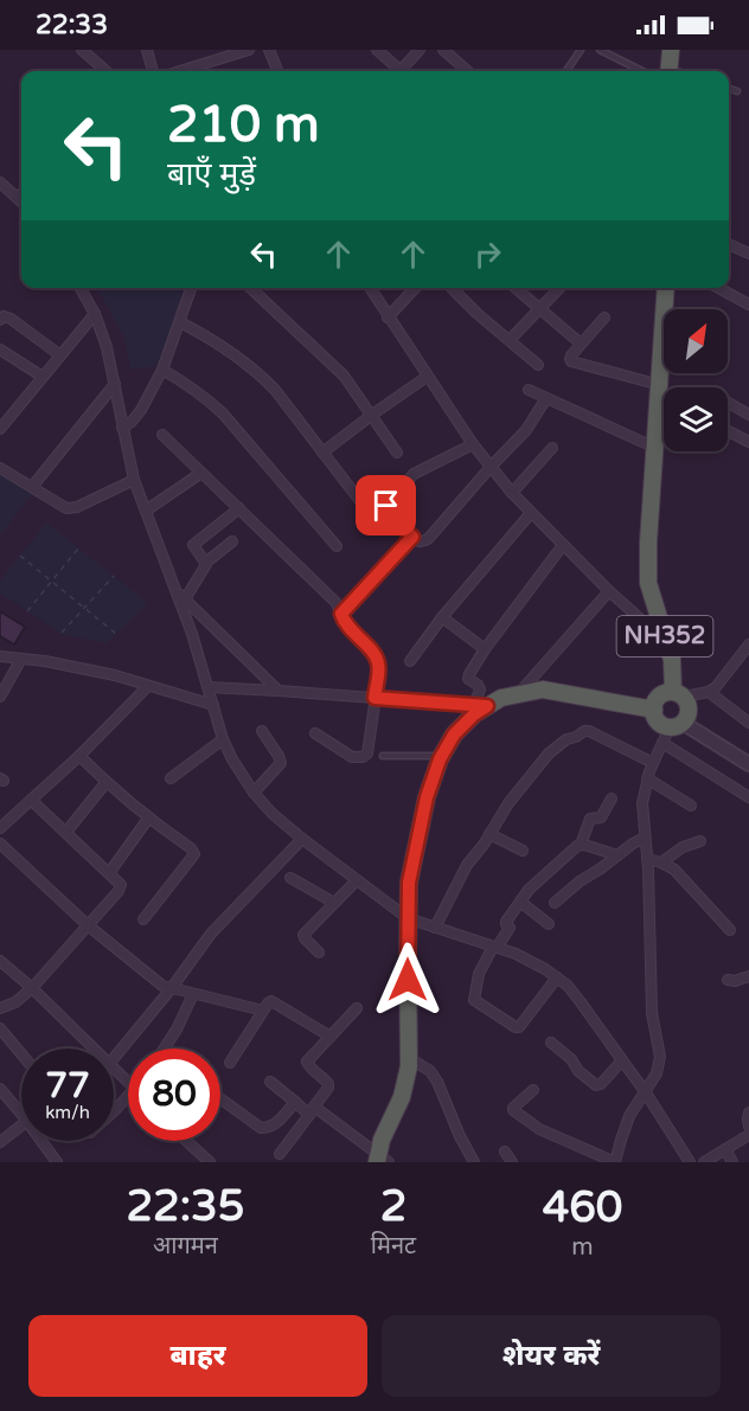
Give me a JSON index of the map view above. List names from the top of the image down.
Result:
{
  "streets": {
    "highway": ["NH352"]
  },
  "north": "top right",
  "page": {
    "status": "22:33",
    "turn": ["210 m", "बाएँ मुड़ें"],
    "speed": "77 km/h",
    "limit": "80",
    "eta": [
      "22:35",
      "आगमन",
      "2",
      "मिनट",
      "460",
      "m"
    ],
    "buttons": ["बाहर", "शेयर करें"]
  }
}
